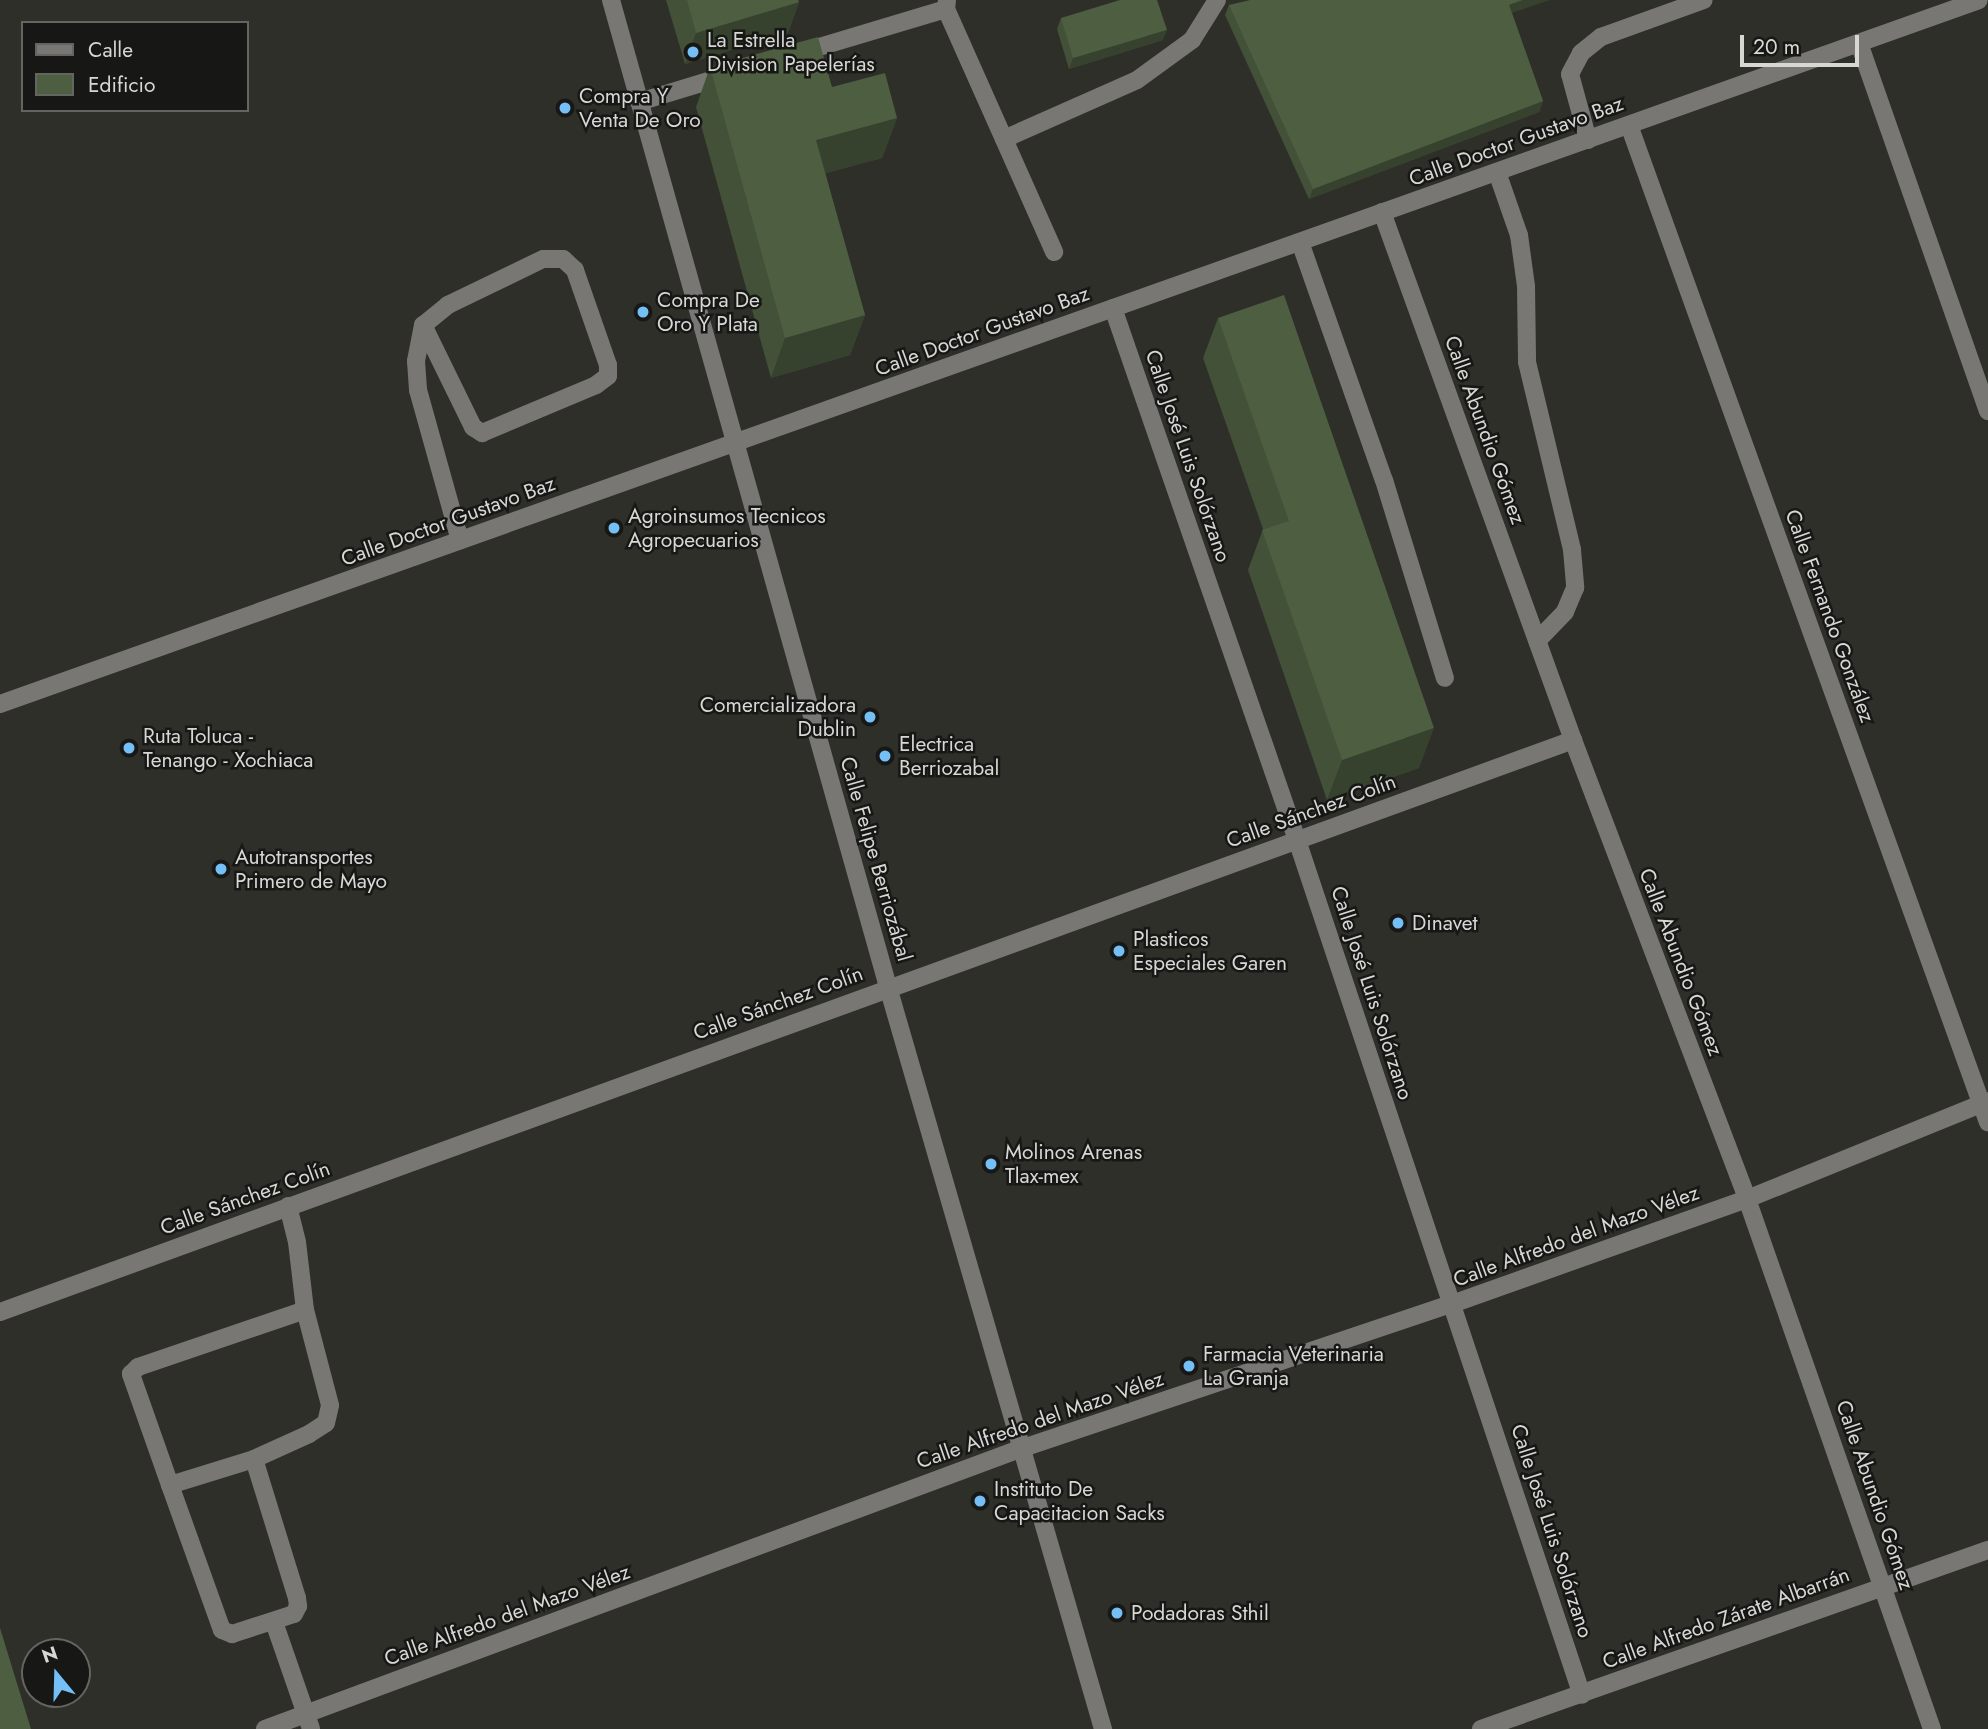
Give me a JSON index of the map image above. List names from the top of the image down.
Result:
{
  "streets": {
    "street": [
      "Calle Doctor Gustavo Baz",
      "Calle Abundio Gómez",
      "Calle José Luis Solórzano",
      "Calle Fernando González",
      "Calle Sánchez Colín",
      "Calle Felipe Berriozábal",
      "Calle Alfredo del Mazo Vélez",
      "Calle Alfredo Zárate Albarrán"
    ]
  },
  "crossings": [
    ["Calle Doctor Gustavo Baz", "Calle Abundio Gómez"],
    ["Calle Doctor Gustavo Baz", "Calle José Luis Solórzano"],
    ["Calle Doctor Gustavo Baz", "Calle Fernando González"],
    ["Calle Doctor Gustavo Baz", "Calle Felipe Berriozábal"],
    ["Calle Abundio Gómez", "Calle Sánchez Colín"],
    ["Calle Abundio Gómez", "Calle Alfredo del Mazo Vélez"],
    ["Calle Abundio Gómez", "Calle Alfredo Zárate Albarrán"],
    ["Calle José Luis Solórzano", "Calle Sánchez Colín"],
    ["Calle José Luis Solórzano", "Calle Alfredo del Mazo Vélez"],
    ["Calle José Luis Solórzano", "Calle Alfredo Zárate Albarrán"],
    ["Calle Fernando González", "Calle Alfredo del Mazo Vélez"],
    ["Calle Sánchez Colín", "Calle Felipe Berriozábal"],
    ["Calle Felipe Berriozábal", "Calle Alfredo del Mazo Vélez"]
  ],
  "places": [
    "La Estrella Division Papelerías",
    "Compra Y Venta De Oro",
    "Compra De Oro Y Plata",
    "Agroinsumos Tecnicos Agropecuarios",
    "Comercializadora Dublin",
    "Ruta Toluca - Tenango - Xochiaca",
    "Electrica Berriozabal",
    "Autotransportes Primero de Mayo",
    "Dinavet",
    "Plasticos Especiales Garen",
    "Molinos Arenas Tlax-mex",
    "Farmacia Veterinaria La Granja",
    "Instituto De Capacitacion Sacks",
    "Podadoras Sthil"
  ],
  "legend": ["Calle", "Edificio"],
  "scale_bar": "20 m",
  "north": "top"
}
